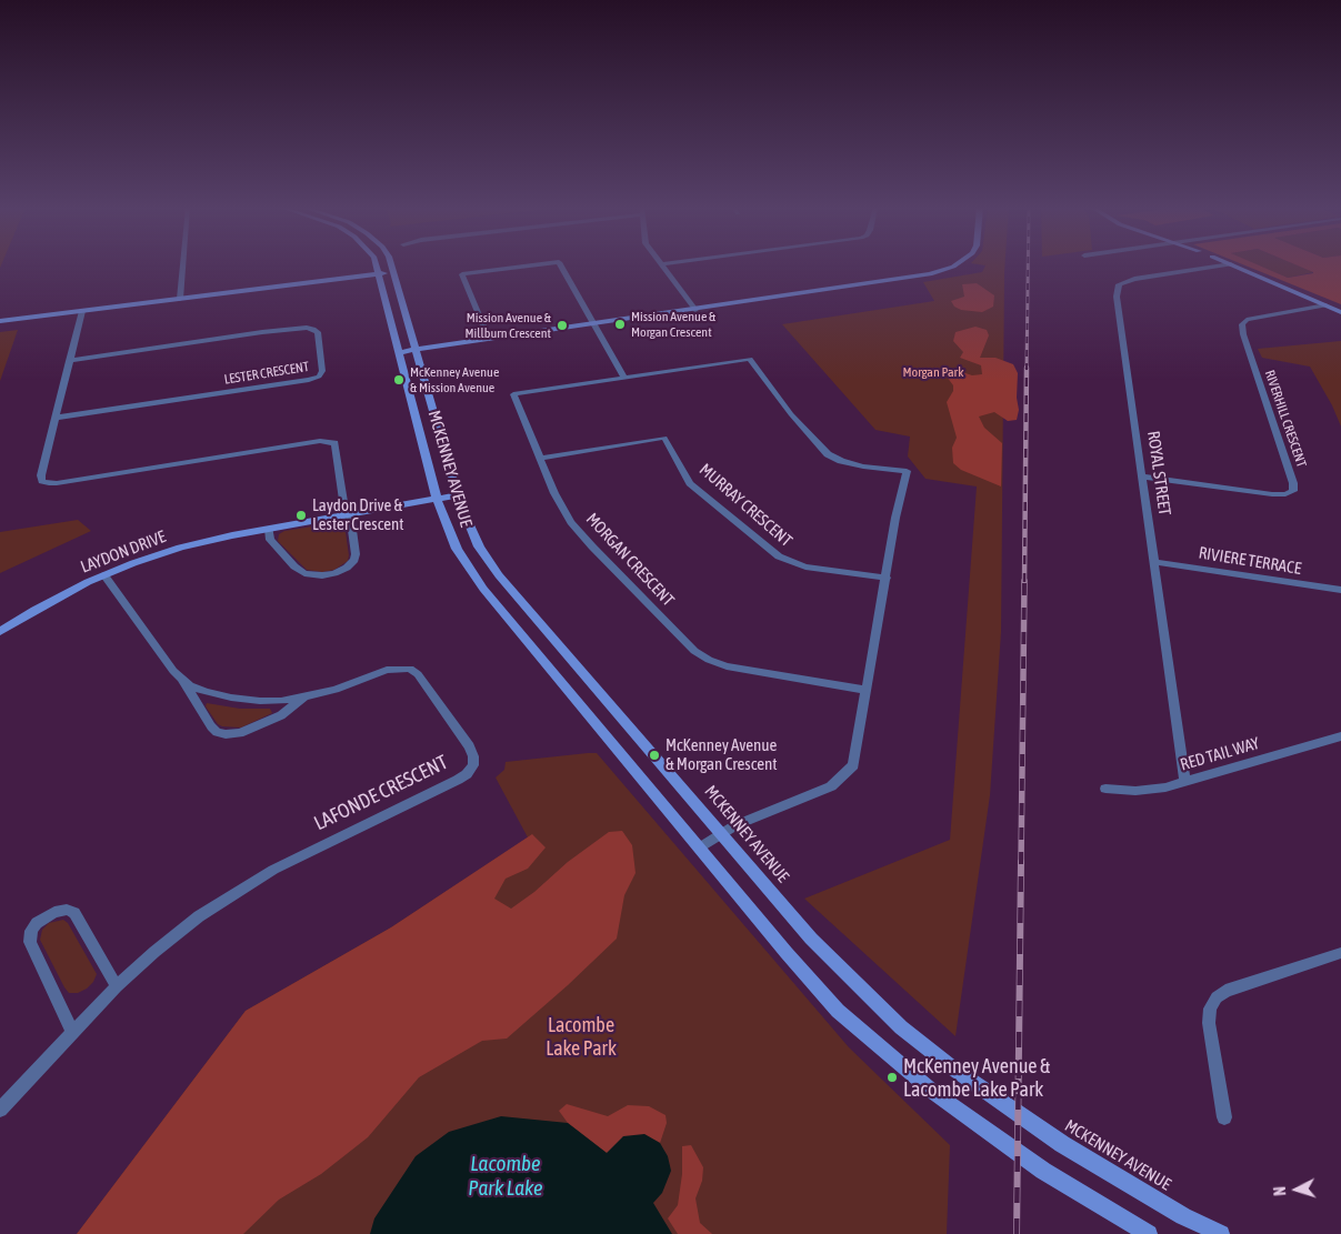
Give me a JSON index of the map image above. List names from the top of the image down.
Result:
{
  "streets": {
    "main road": ["MCKENNEY AVENUE", "LAYDON DRIVE"],
    "street": [
      "LESTER CRESCENT",
      "RIVERHILL CRESCENT",
      "ROYAL STREET",
      "MURRAY CRESCENT",
      "MORGAN CRESCENT",
      "RIVIERE TERRACE",
      "RED TAIL WAY",
      "LAFONDE CRESCENT"
    ]
  },
  "crossings": [
    ["RIVERHILL CRESCENT", "ROYAL STREET"],
    ["MCKENNEY AVENUE", "LAYDON DRIVE"],
    ["MCKENNEY AVENUE", "MORGAN CRESCENT"],
    ["ROYAL STREET", "RIVIERE TERRACE"],
    ["ROYAL STREET", "RED TAIL WAY"],
    ["MURRAY CRESCENT", "MORGAN CRESCENT"],
    ["LAYDON DRIVE", "LAFONDE CRESCENT"]
  ],
  "water": ["Lacombe Park Lake"],
  "parks": ["Morgan Park", "Lacombe Lake Park"],
  "places": [
    "Mission Avenue & Morgan Crescent",
    "Mission Avenue & Millburn Crescent",
    "McKenney Avenue & Mission Avenue",
    "Laydon Drive & Lester Crescent",
    "McKenney Avenue & Morgan Crescent",
    "McKenney Avenue & Lacombe Lake Park"
  ],
  "north": "left"
}
